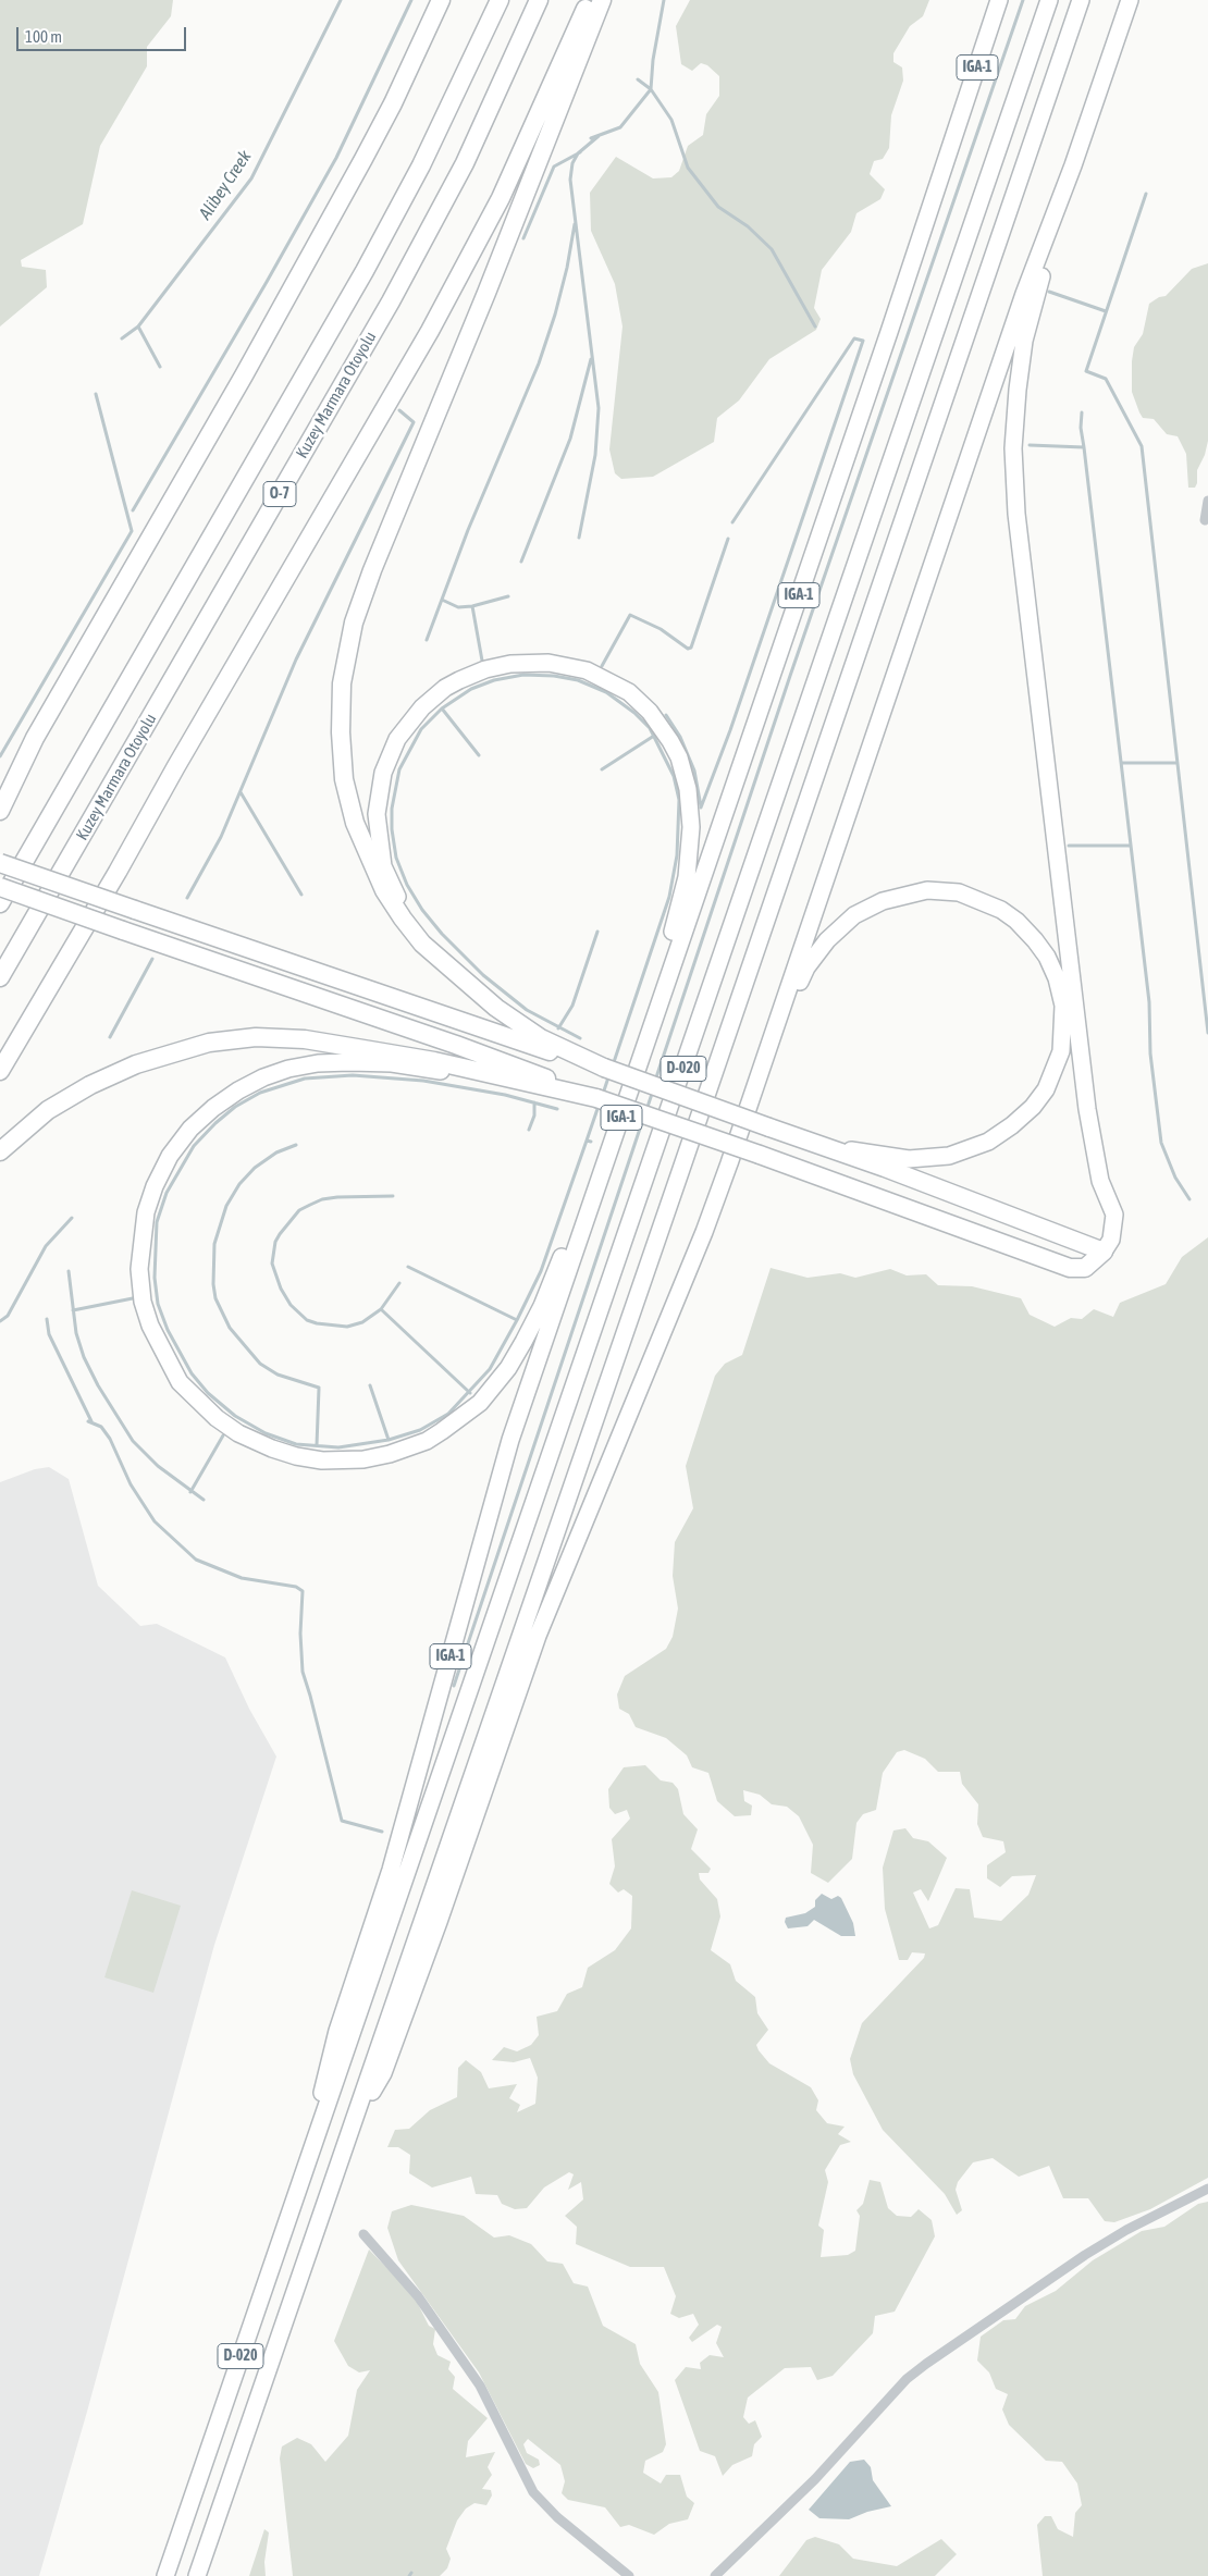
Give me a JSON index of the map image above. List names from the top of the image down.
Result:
{
  "streets": {
    "highway": [
      "IGA-1",
      "Kuzey Marmara Otoyolu",
      "O-7",
      "D-020"
    ]
  },
  "crossings": [
    ["IGA-1", "D-020"]
  ],
  "water": ["Alibey Creek"],
  "scale_bar": "100 m"
}
